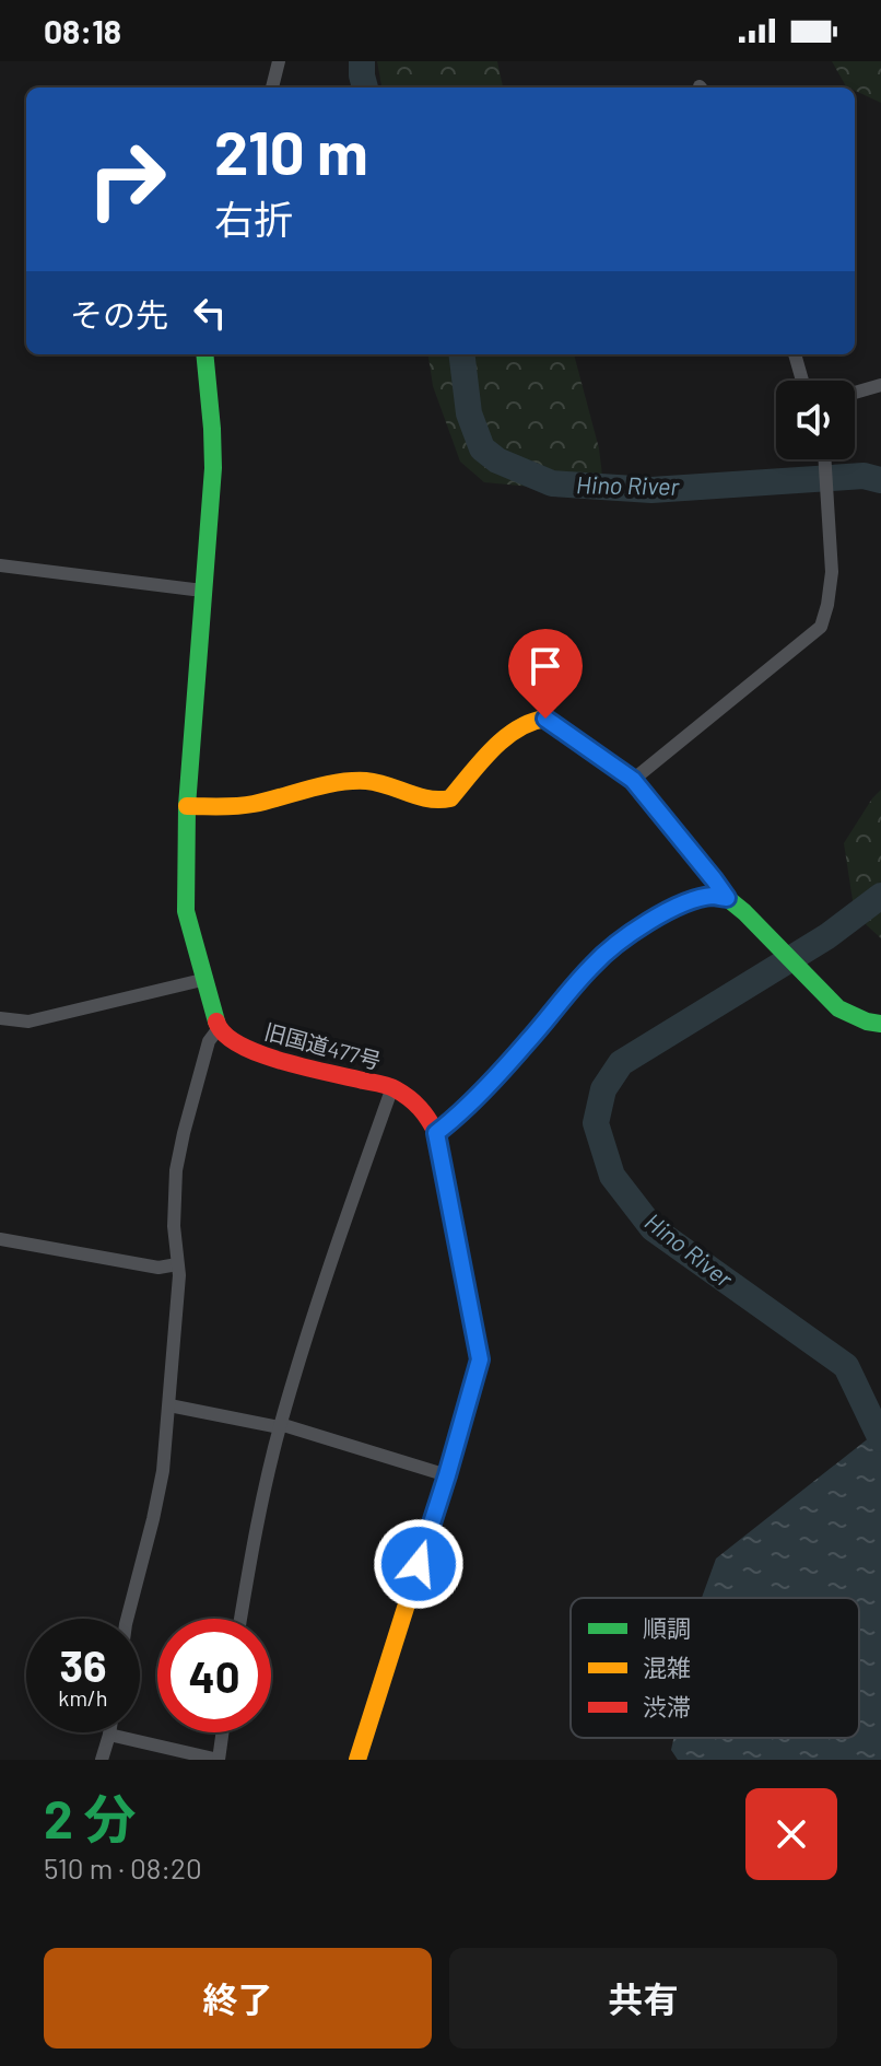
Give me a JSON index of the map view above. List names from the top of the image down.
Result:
{
  "streets": {
    "street": ["旧国道477号"]
  },
  "water": ["Hino River"],
  "legend": ["順調", "混雑", "渋滞"],
  "page": {
    "status": "08:18",
    "turn": ["210 m", "右折"],
    "then": "その先",
    "speed": "36 km/h",
    "limit": "40",
    "heading": ["2 分", "510 m · 08:20"],
    "buttons": ["終了", "共有"]
  }
}
